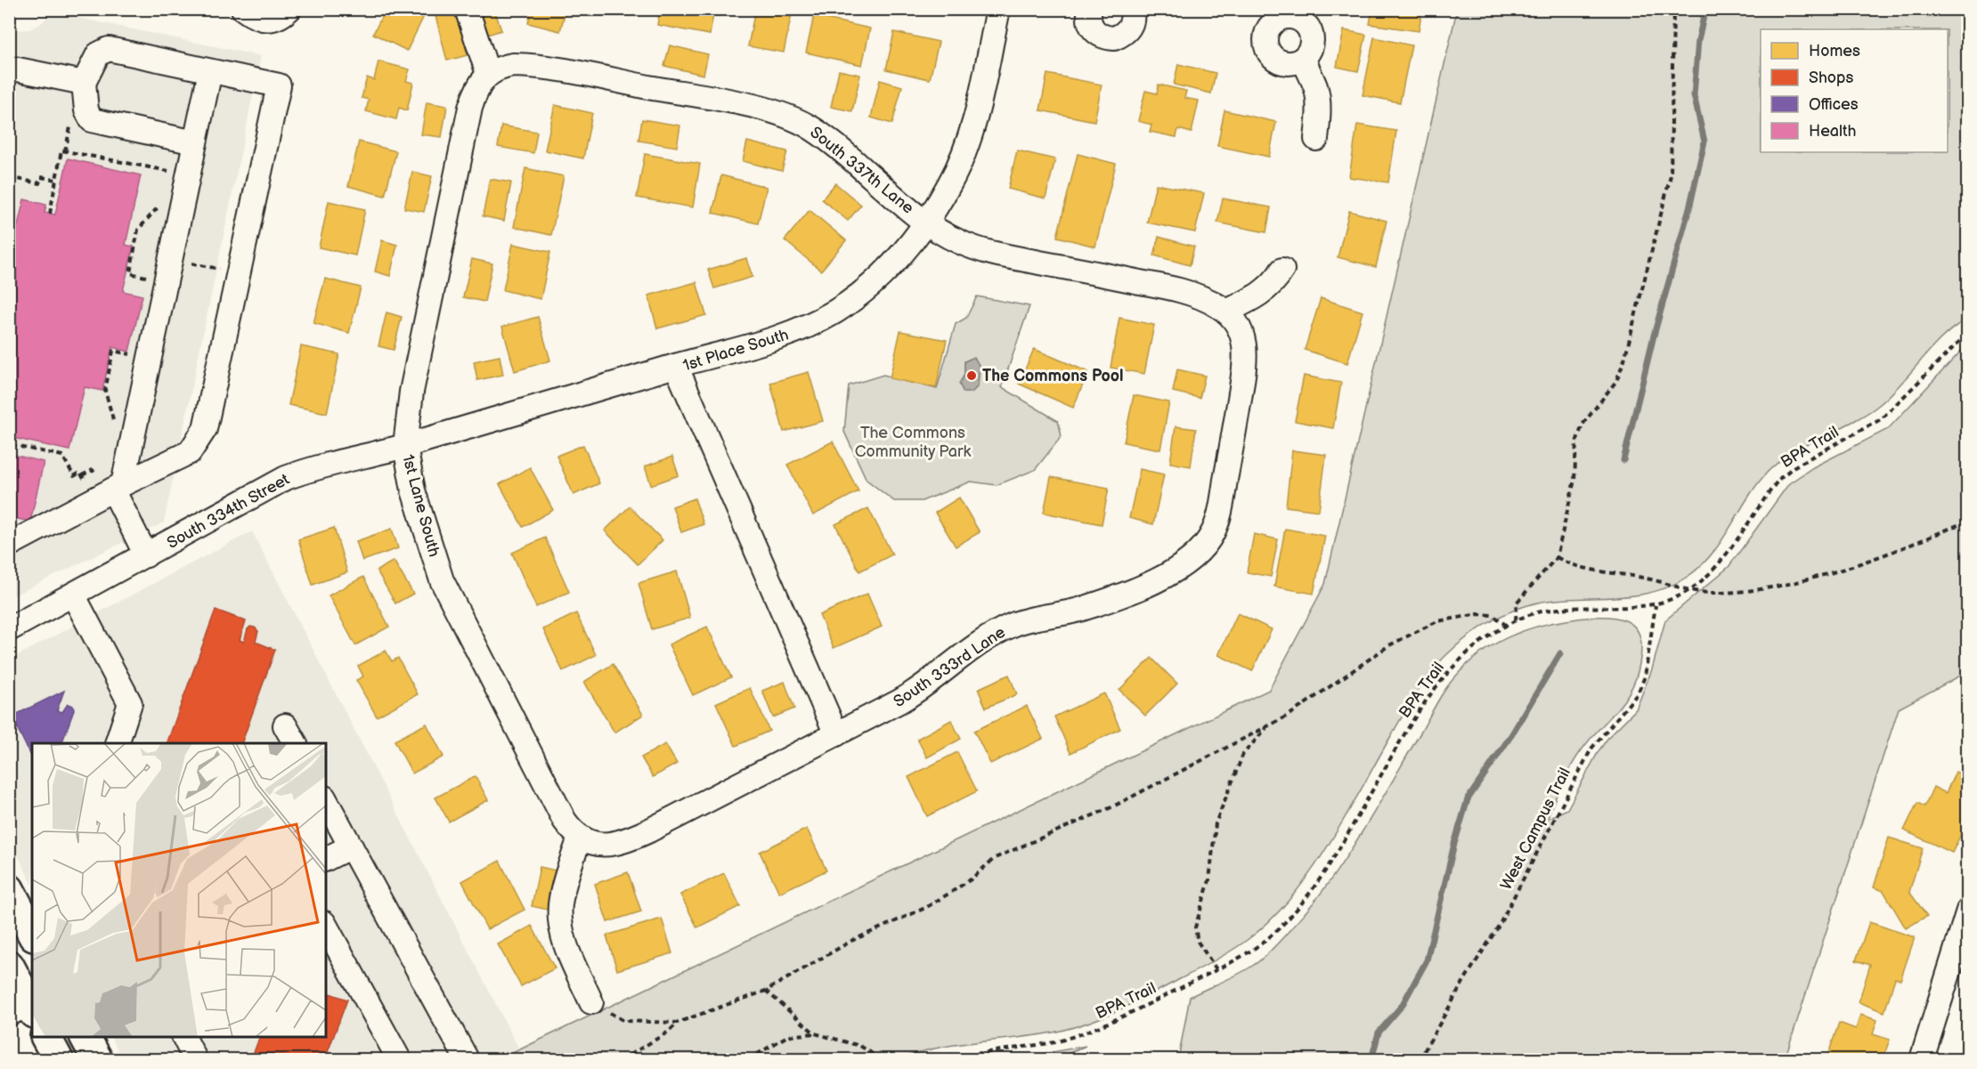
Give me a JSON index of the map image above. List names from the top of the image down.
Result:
{
  "streets": {
    "street": [
      "South 337th Lane",
      "1st Place South",
      "1st Lane South",
      "South 334th Street",
      "South 333rd Lane"
    ],
    "path": ["BPA Trail", "West Campus Trail"]
  },
  "crossings": [
    ["South 337th Lane", "1st Place South"],
    ["South 337th Lane", "1st Lane South"],
    ["South 337th Lane", "South 333rd Lane"],
    ["1st Place South", "South 334th Street"],
    ["1st Place South", "South 333rd Lane"],
    ["BPA Trail", "West Campus Trail"],
    ["1st Lane South", "South 334th Street"],
    ["1st Lane South", "South 333rd Lane"]
  ],
  "parks": ["The Commons Community Park"],
  "places": ["The Commons Pool"],
  "legend": [
    "Homes",
    "Shops",
    "Offices",
    "Health"
  ]
}
